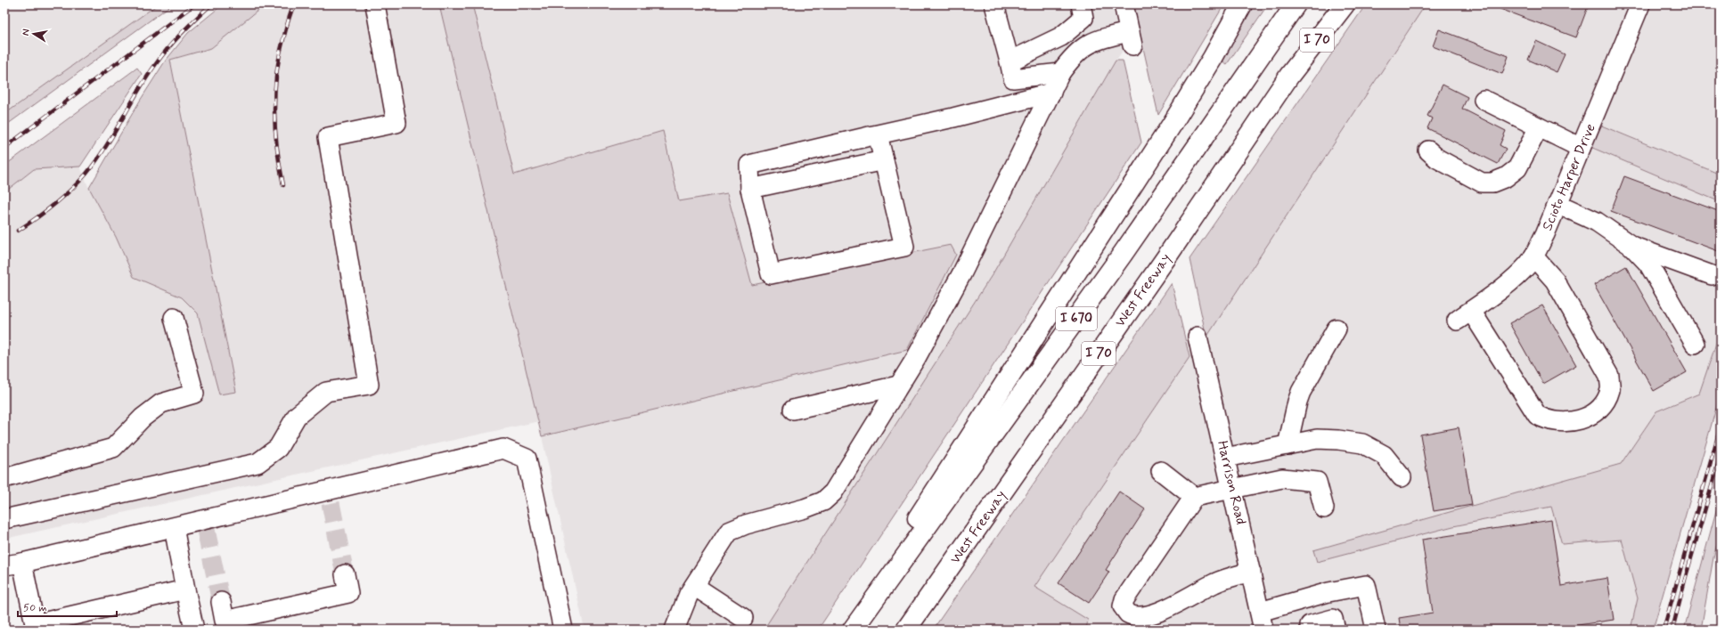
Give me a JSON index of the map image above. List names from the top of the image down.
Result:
{
  "streets": {
    "highway": ["I 70", "West Freeway", "I 670"],
    "street": ["Scioto Harper Drive", "Harrison Road"]
  },
  "scale_bar": "50 m",
  "north": "left"
}
